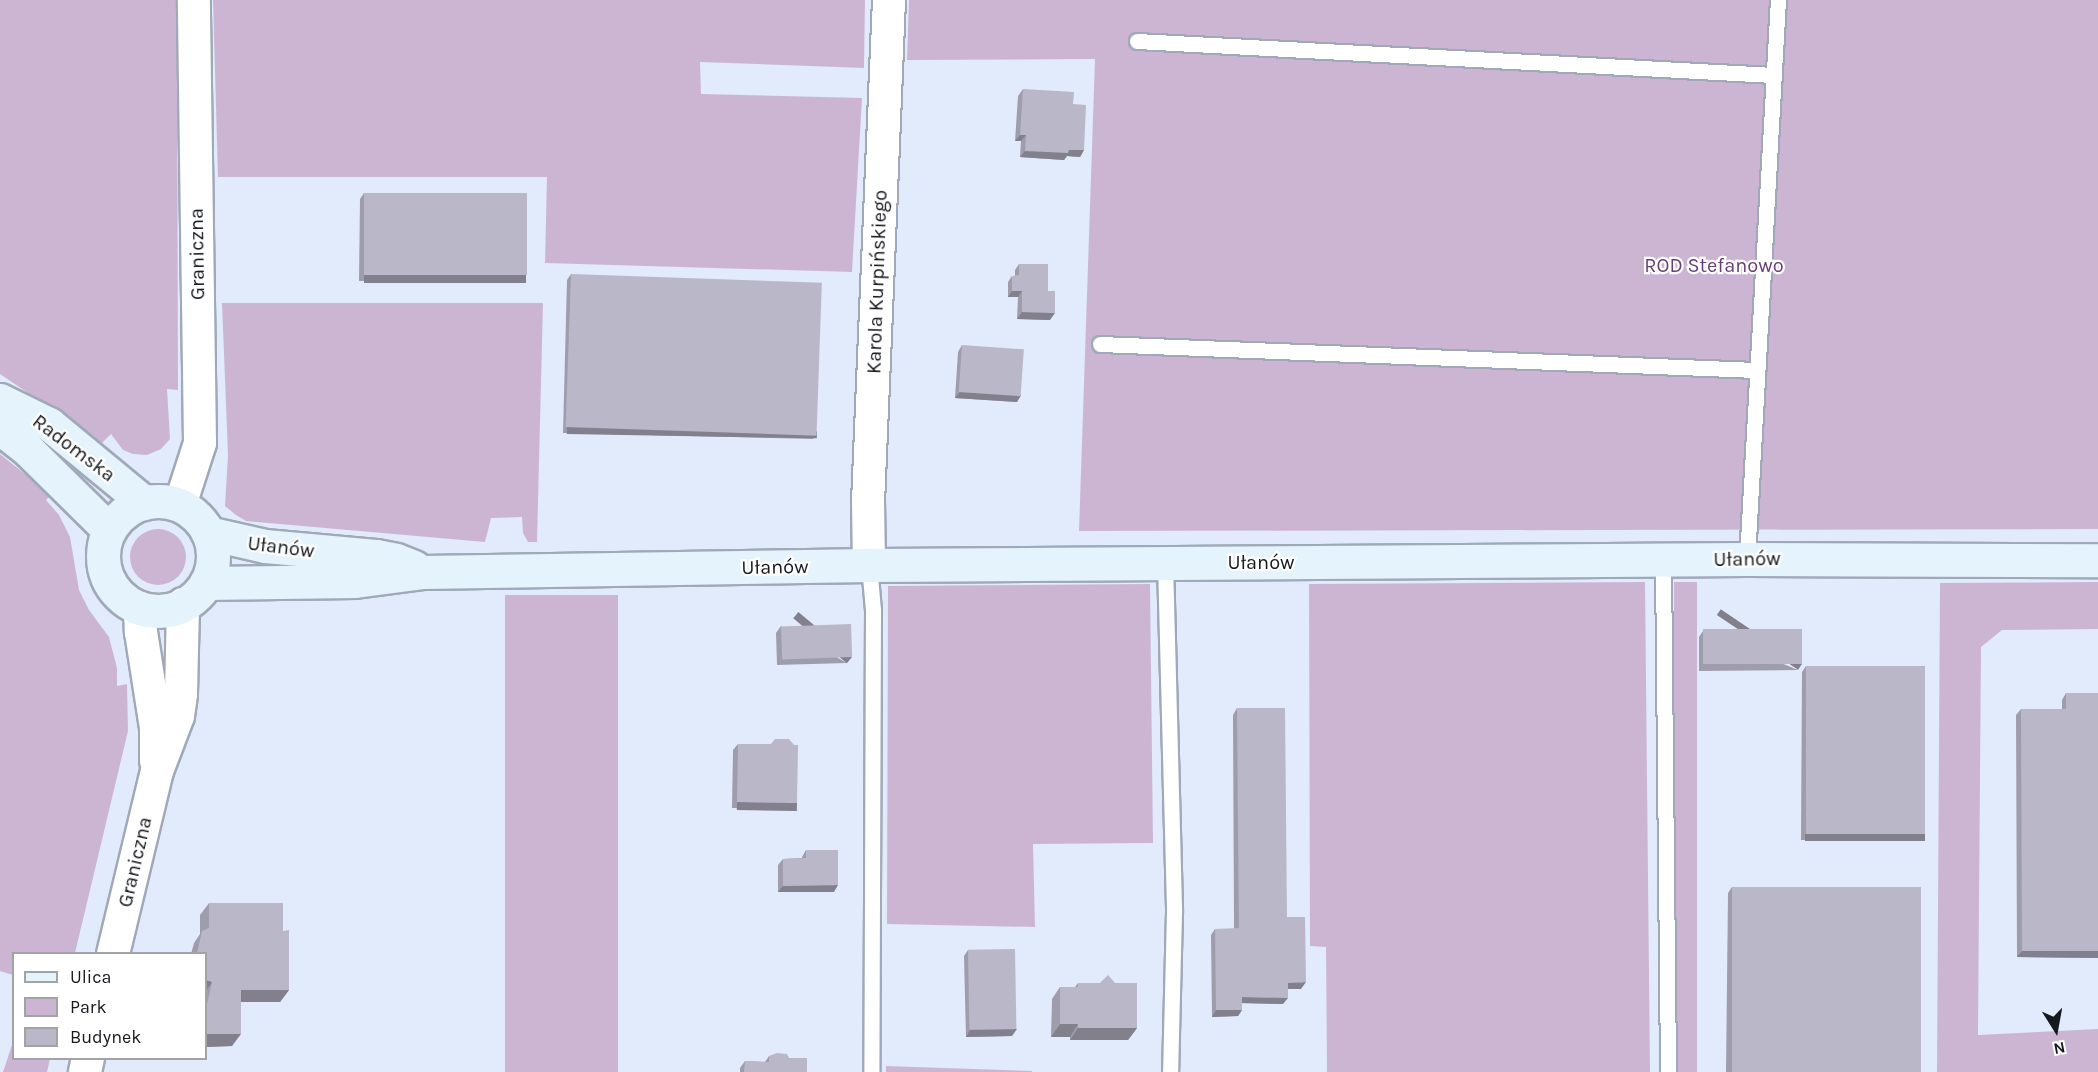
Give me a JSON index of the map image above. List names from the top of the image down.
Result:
{
  "streets": {
    "street": [
      "Graniczna",
      "Karola Kurpińskiego",
      "Radomska",
      "Ułanów"
    ]
  },
  "crossings": [
    ["Graniczna", "Radomska"],
    ["Graniczna", "Ułanów"],
    ["Karola Kurpińskiego", "Ułanów"],
    ["Radomska", "Ułanów"]
  ],
  "parks": ["ROD Stefanowo"],
  "legend": ["Ulica", "Park", "Budynek"],
  "north": "bottom"
}
